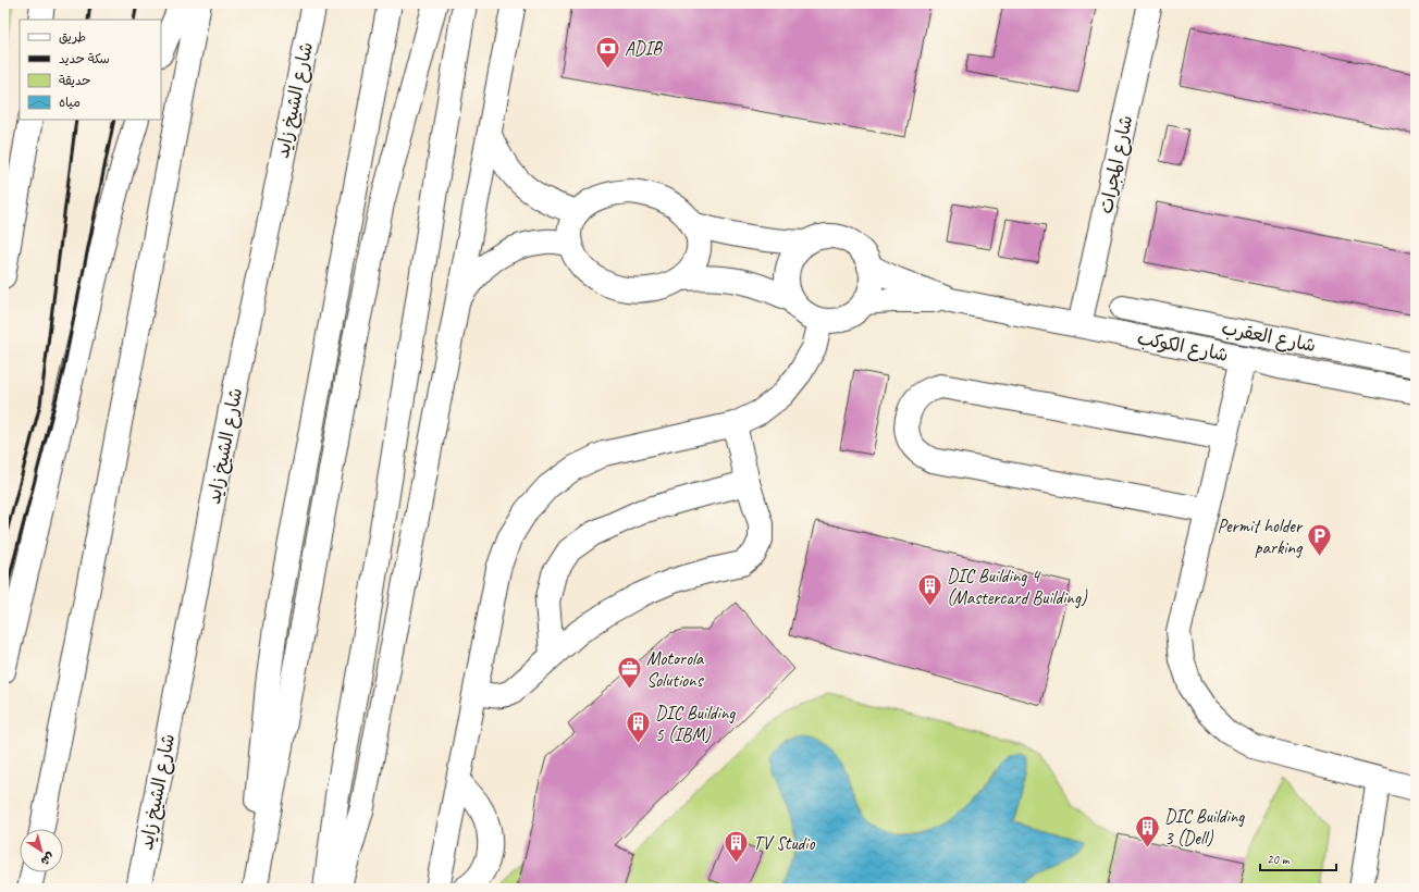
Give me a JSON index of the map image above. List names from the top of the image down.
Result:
{
  "streets": {
    "main road": [
      "شارع الشيخ زايد",
      "شارع المجرات",
      "شارع العقرب",
      "شارع الكوكب"
    ]
  },
  "crossings": [
    ["شارع المجرات", "شارع الكوكب"]
  ],
  "places": {
    "bank": ["ADIB"],
    "parking": ["Permit holder parking"],
    "building": [
      "DIC Building 4 (Mastercard Building)",
      "DIC Building 5 (IBM)",
      "DIC Building 3 (Dell)",
      "TV Studio"
    ],
    "office": ["Motorola Solutions"]
  },
  "legend": [
    "طريق",
    "سكة حديد",
    "حديقة",
    "مياه"
  ],
  "scale_bar": "20 m",
  "north": "bottom right"
}
